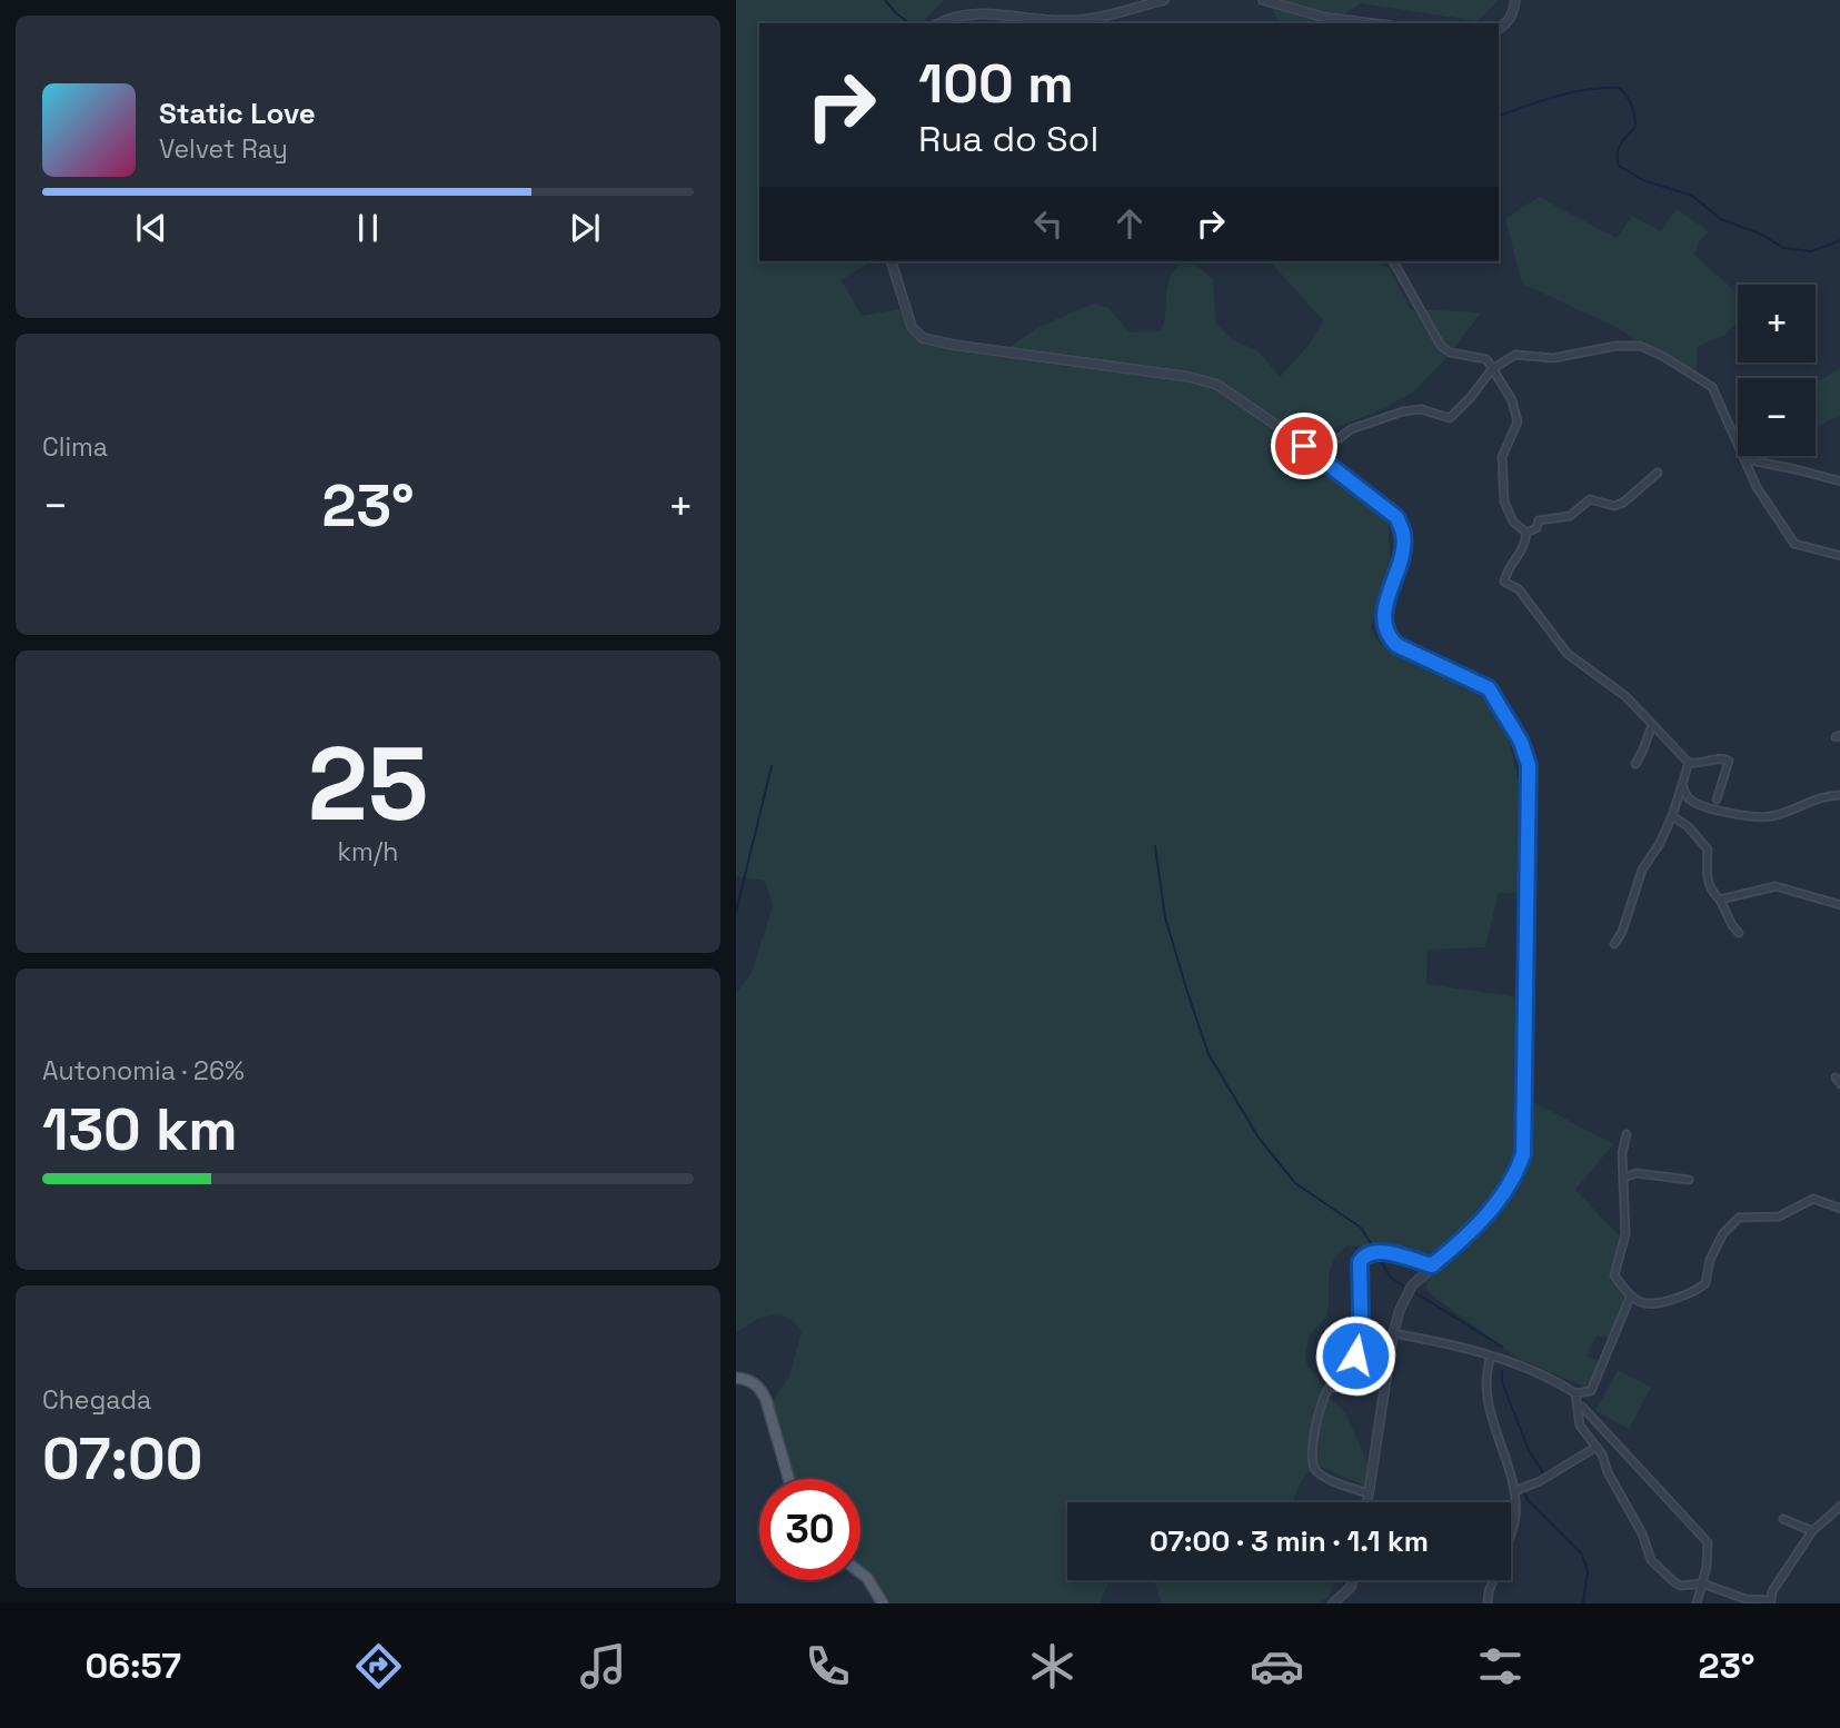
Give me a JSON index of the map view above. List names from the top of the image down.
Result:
{
  "page": {
    "turn": ["100 m", "Rua do Sol"],
    "song": ["Static Love", "Velvet Ray"],
    "map_buttons": ["+", "−"],
    "tile": [
      "Clima",
      ["25", "km/h"],
      ["Autonomia · 26%", "130 km"],
      ["Chegada", "07:00"]
    ],
    "heat": ["−", "23°", "+"],
    "limit": "30",
    "trip": "07:00 · 3 min · 1.1 km",
    "tabs": ["06:57", "23°"]
  }
}
